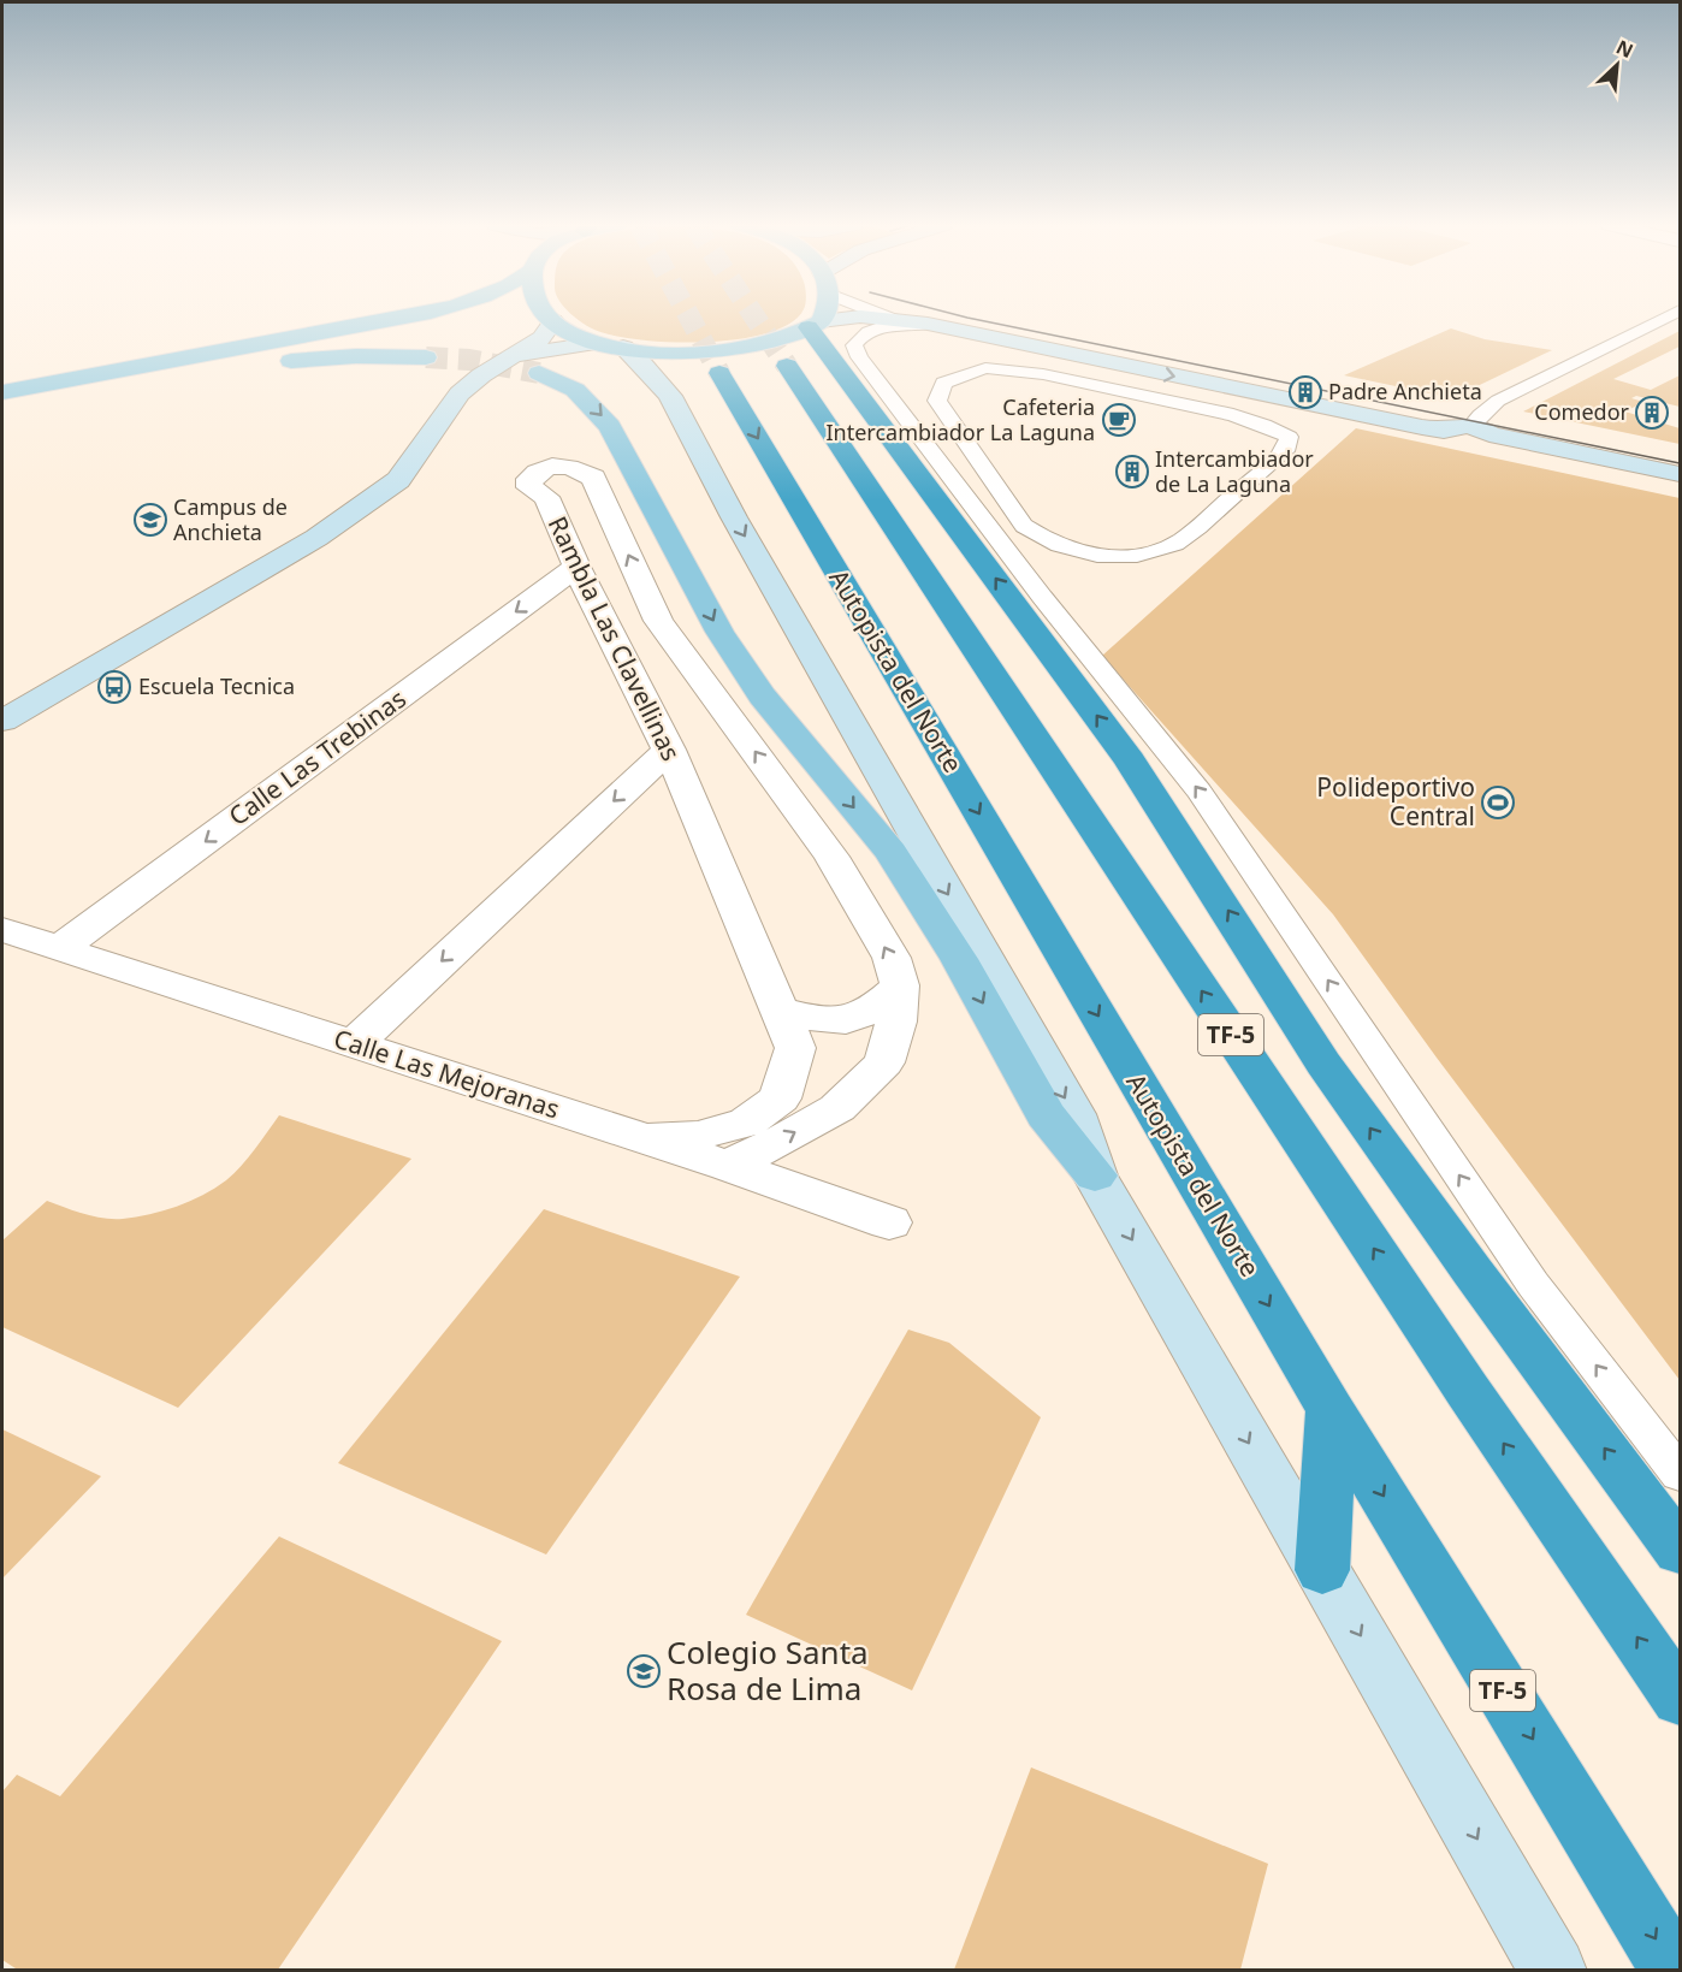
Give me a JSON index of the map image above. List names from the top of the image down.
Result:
{
  "streets": {
    "highway": ["Autopista del Norte", "TF-5"],
    "street": ["Rambla Las Clavellinas", "Calle Las Trebinas", "Calle Las Mejoranas"]
  },
  "crossings": [
    ["Rambla Las Clavellinas", "Calle Las Trebinas"],
    ["Rambla Las Clavellinas", "Calle Las Mejoranas"],
    ["Calle Las Trebinas", "Calle Las Mejoranas"]
  ],
  "places": {
    "building": ["Padre Anchieta", "Comedor", "Intercambiador de La Laguna"],
    "cafe": ["Cafeteria Intercambiador La Laguna"],
    "school or university": ["Campus de Anchieta", "Colegio Santa Rosa de Lima"],
    "bus stop": ["Escuela Tecnica"],
    "sports": ["Polideportivo Central"]
  },
  "north": "top right"
}
